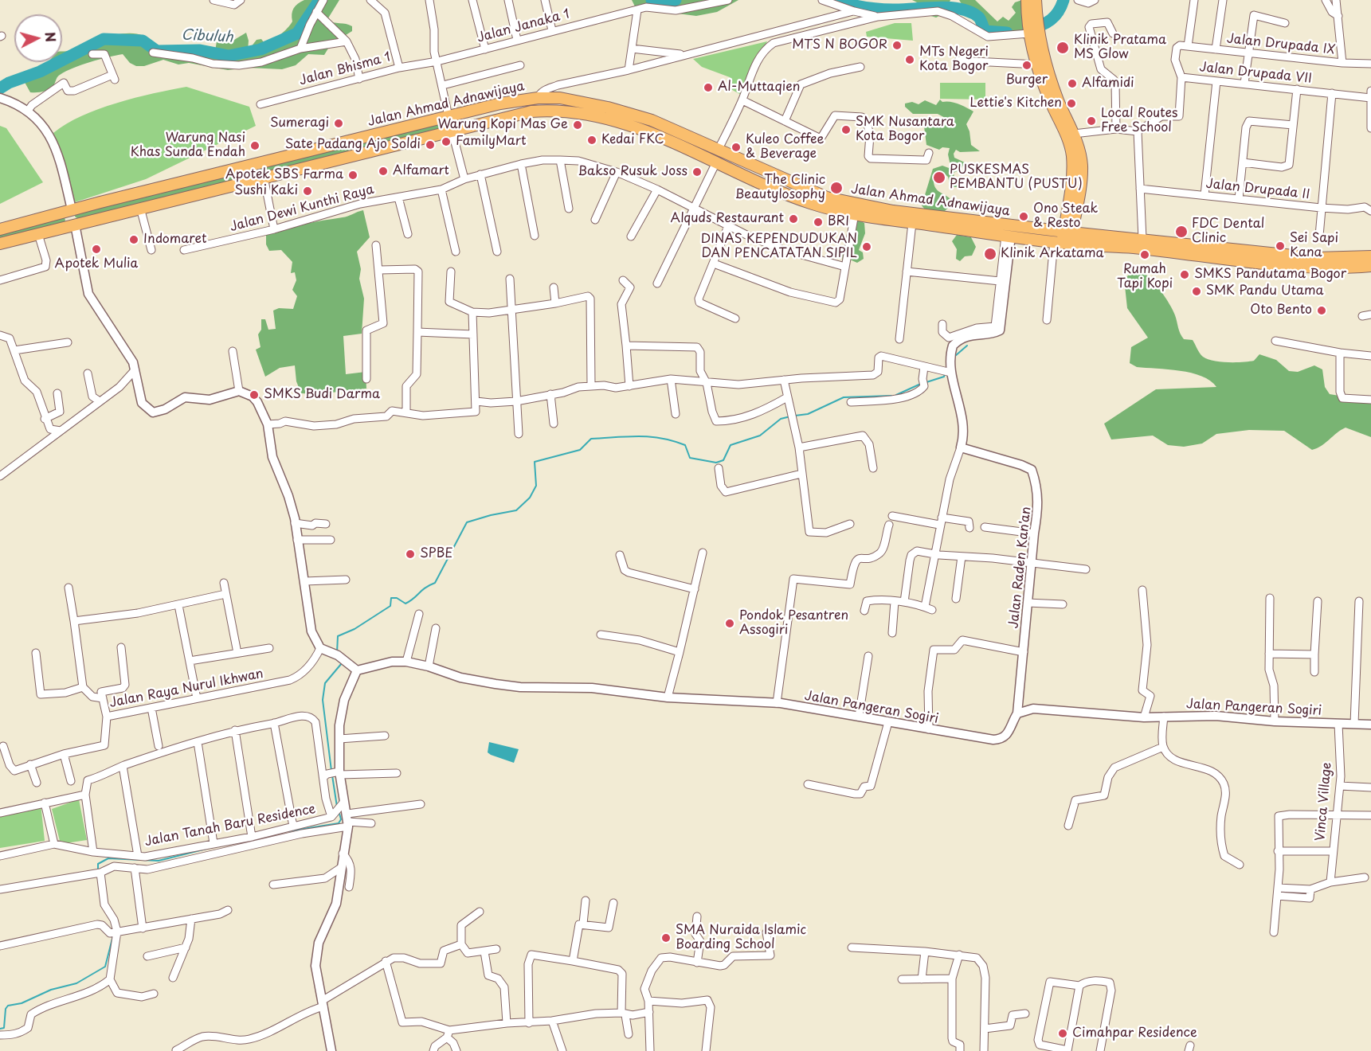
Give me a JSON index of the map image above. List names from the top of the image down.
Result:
{
  "streets": {
    "main road": ["Jalan Ahmad Adnawijaya"],
    "street": [
      "Jalan Janaka 1",
      "Jalan Drupada IX",
      "Jalan Bhisma 1",
      "Jalan Drupada VII",
      "Jalan Drupada II",
      "Jalan Dewi Kunthi Raya",
      "Jalan Raden Kan'an",
      "Jalan Raya Nurul Ikhwan",
      "Jalan Pangeran Sogiri",
      "Vinca Village",
      "Jalan Tanah Baru Residence"
    ]
  },
  "crossings": [
    ["Jalan Janaka 1", "Jalan Bhisma 1"],
    ["Jalan Drupada IX", "Jalan Drupada VII"],
    ["Jalan Raden Kan'an", "Jalan Pangeran Sogiri"],
    ["Jalan Pangeran Sogiri", "Vinca Village"]
  ],
  "water": ["Cibuluh"],
  "places": [
    "MTS N BOGOR",
    "Klinik Pratama MS Glow",
    "MTs Negeri Kota Bogor",
    "Burger",
    "Alfamidi",
    "Al-Muttaqien",
    "Lettie's Kitchen",
    "Local Routes Free School",
    "Sumeragi",
    "Warung Kopi Mas Ge",
    "SMK Nusantara Kota Bogor",
    "Kedai FKC",
    "FamilyMart",
    "Sate Padang Ajo Soldi",
    "Warung Nasi Khas Sunda Endah",
    "Kuleo Coffee & Beverage",
    "Alfamart",
    "Bakso Rusuk Joss",
    "Apotek SBS Farma",
    "PUSKESMAS PEMBANTU (PUSTU)",
    "The Clinic Beautylosophy",
    "Sushi Kaki",
    "Ono Steak & Resto",
    "Alquds Restaurant",
    "BRI",
    "FDC Dental Clinic",
    "Indomaret",
    "Sei Sapi Kana",
    "DINAS KEPENDUDUKAN DAN PENCATATAN SIPIL",
    "Apotek Mulia",
    "Klinik Arkatama",
    "Rumah Tapi Kopi",
    "SMKS Pandutama Bogor",
    "SMK Pandu Utama",
    "Oto Bento",
    "SMKS Budi Darma",
    "SPBE",
    "Pondok Pesantren Assogiri",
    "SMA Nuraida Islamic Boarding School",
    "Cimahpar Residence"
  ],
  "north": "right"
}
